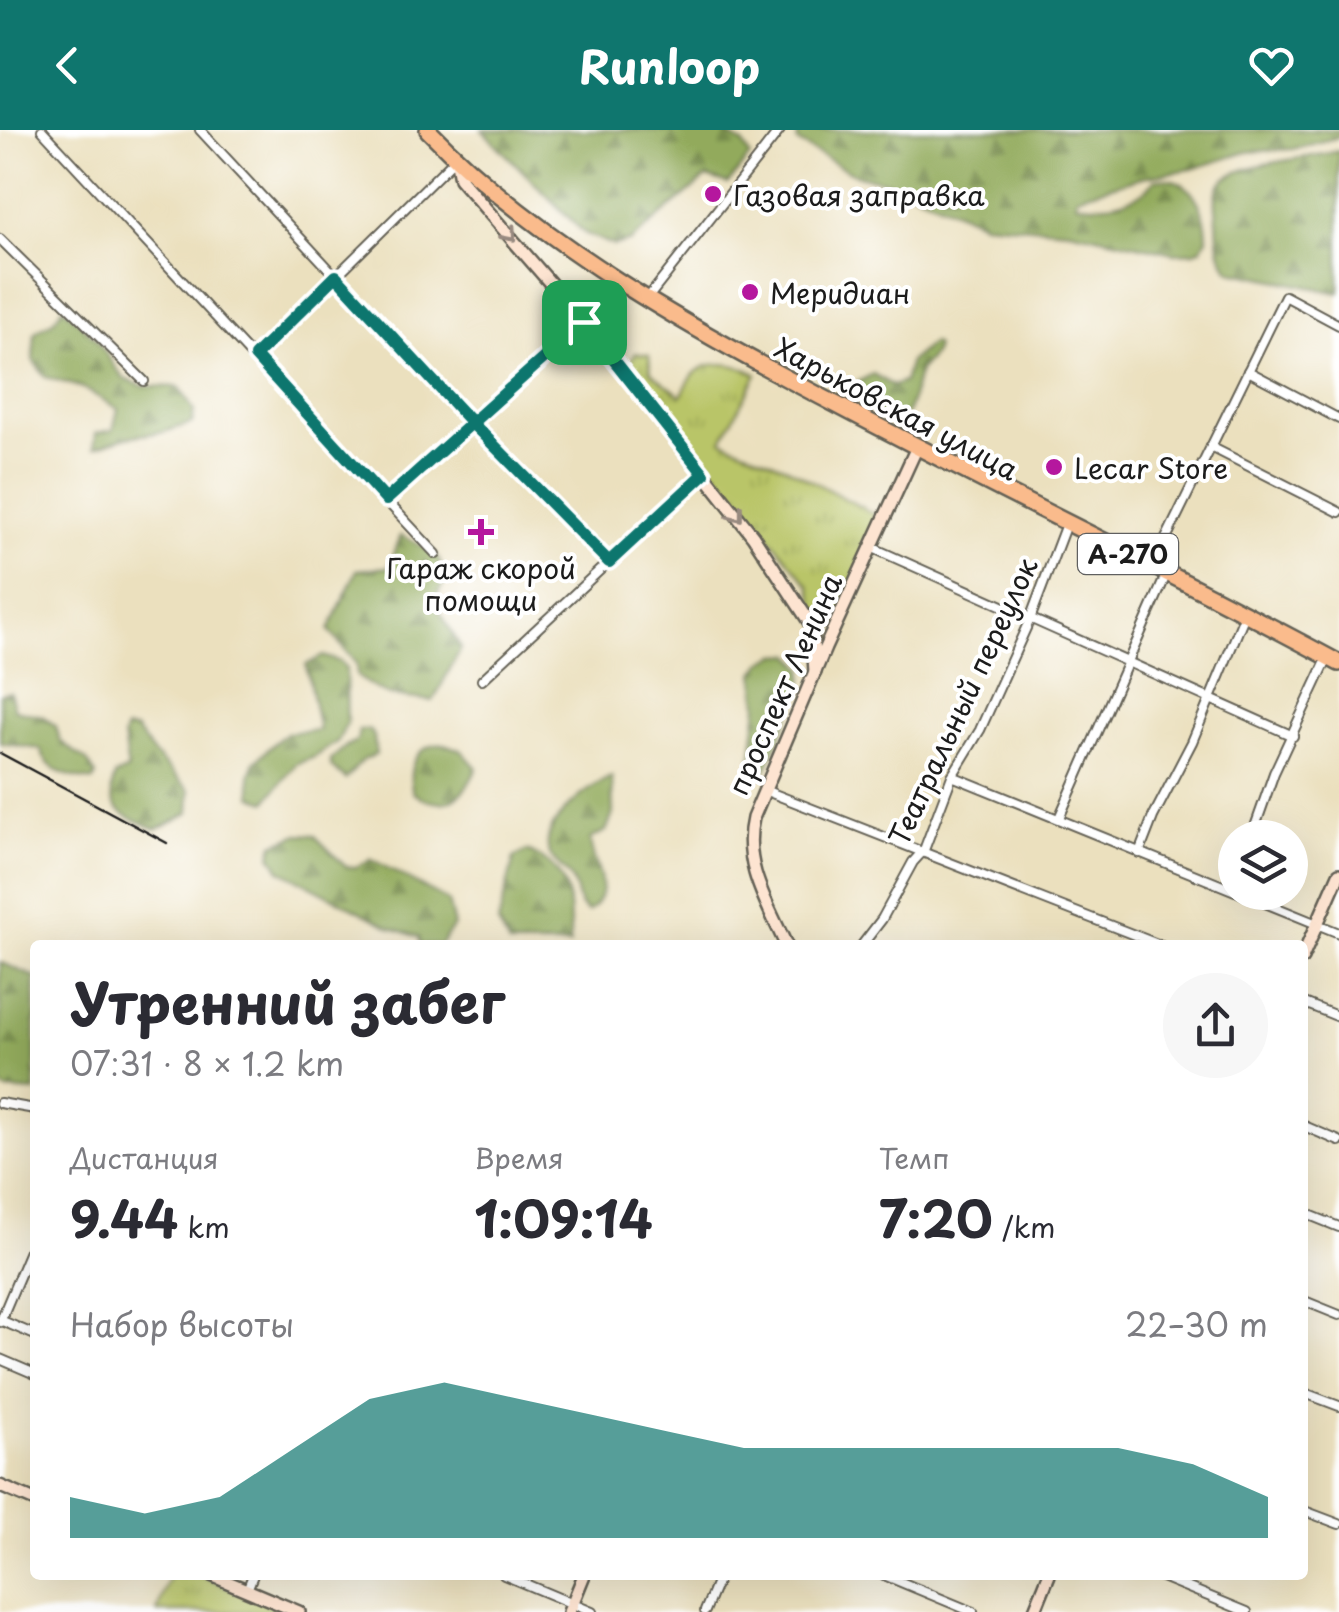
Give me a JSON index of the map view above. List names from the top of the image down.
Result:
{
  "streets": {
    "highway": ["Харьковская улица", "А-270"],
    "main road": ["проспект Ленина"],
    "street": ["Театральный переулок"]
  },
  "crossings": [
    ["Харьковская улица", "проспект Ленина"],
    ["Харьковская улица", "Театральный переулок"]
  ],
  "places": {
    "other": ["Газовая заправка", "Меридиан", "Lecar Store"],
    "health": ["Гараж скорой помощи"]
  },
  "page": {
    "header": "Runloop",
    "heading": ["Утренний забег", "07:31 · 8 × 1.2 km"],
    "stats": [
      ["Дистанция", "9.44 km"],
      ["Время", "1:09:14"],
      ["Темп", "7:20 /km"]
    ],
    "chart": ["Набор высоты", "22–30 m"]
  }
}
